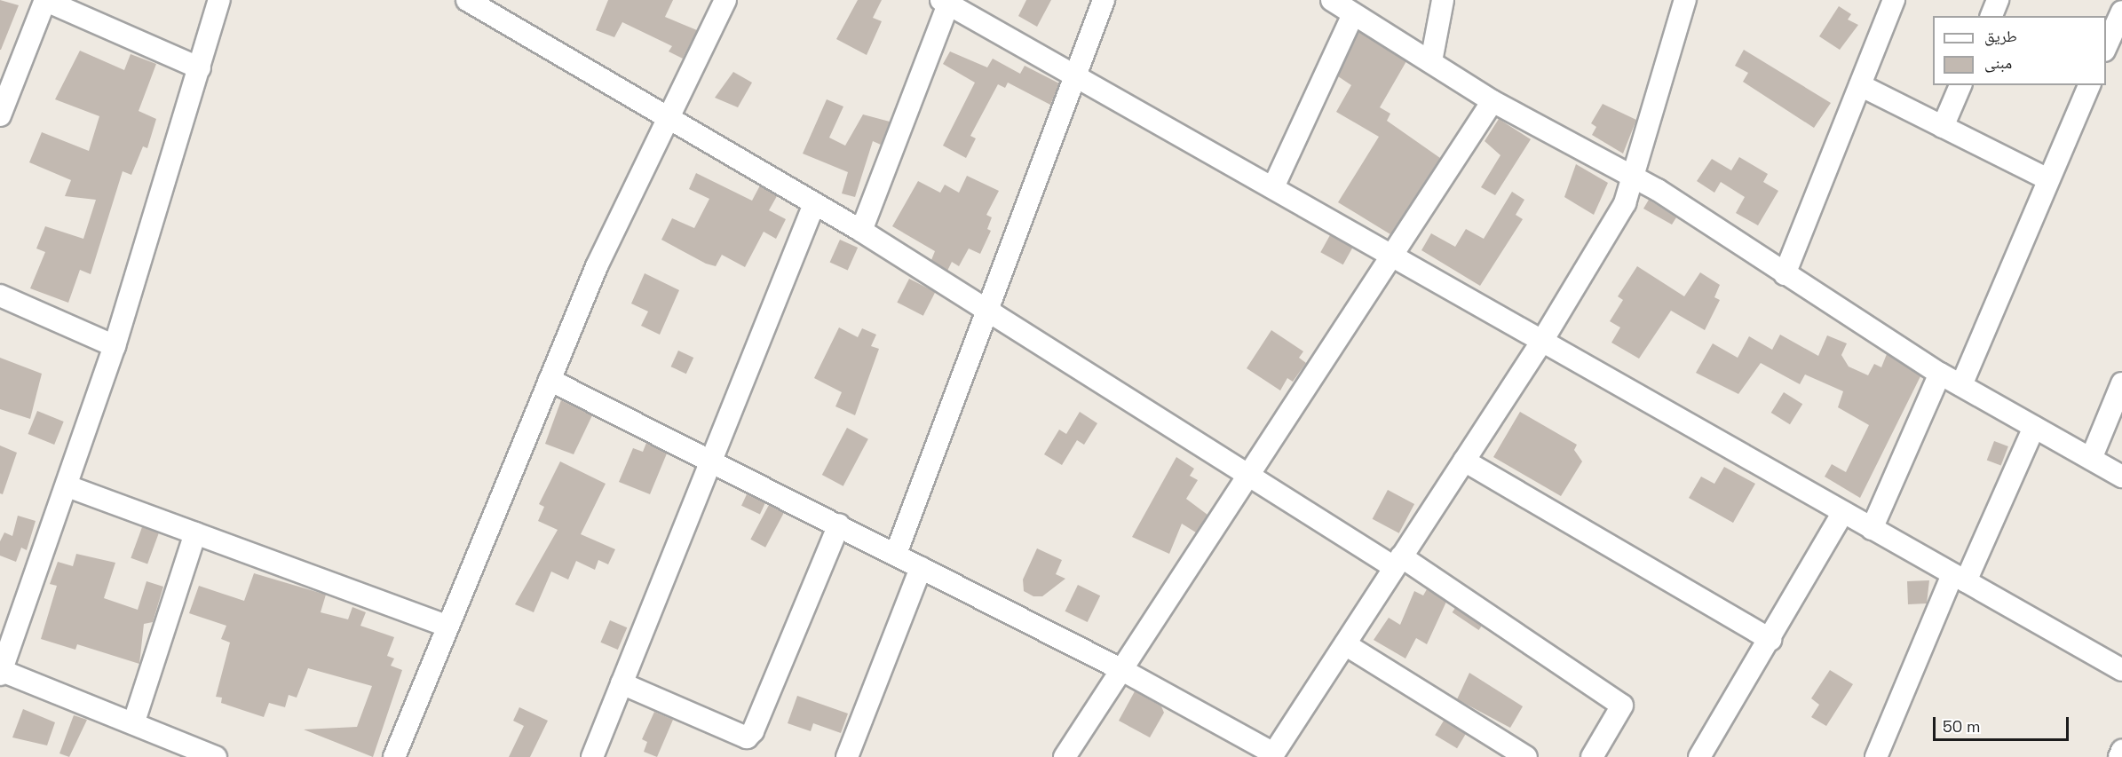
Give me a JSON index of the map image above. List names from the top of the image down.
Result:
{
  "legend": ["طريق", "مبنى"],
  "scale_bar": "50 m"
}
